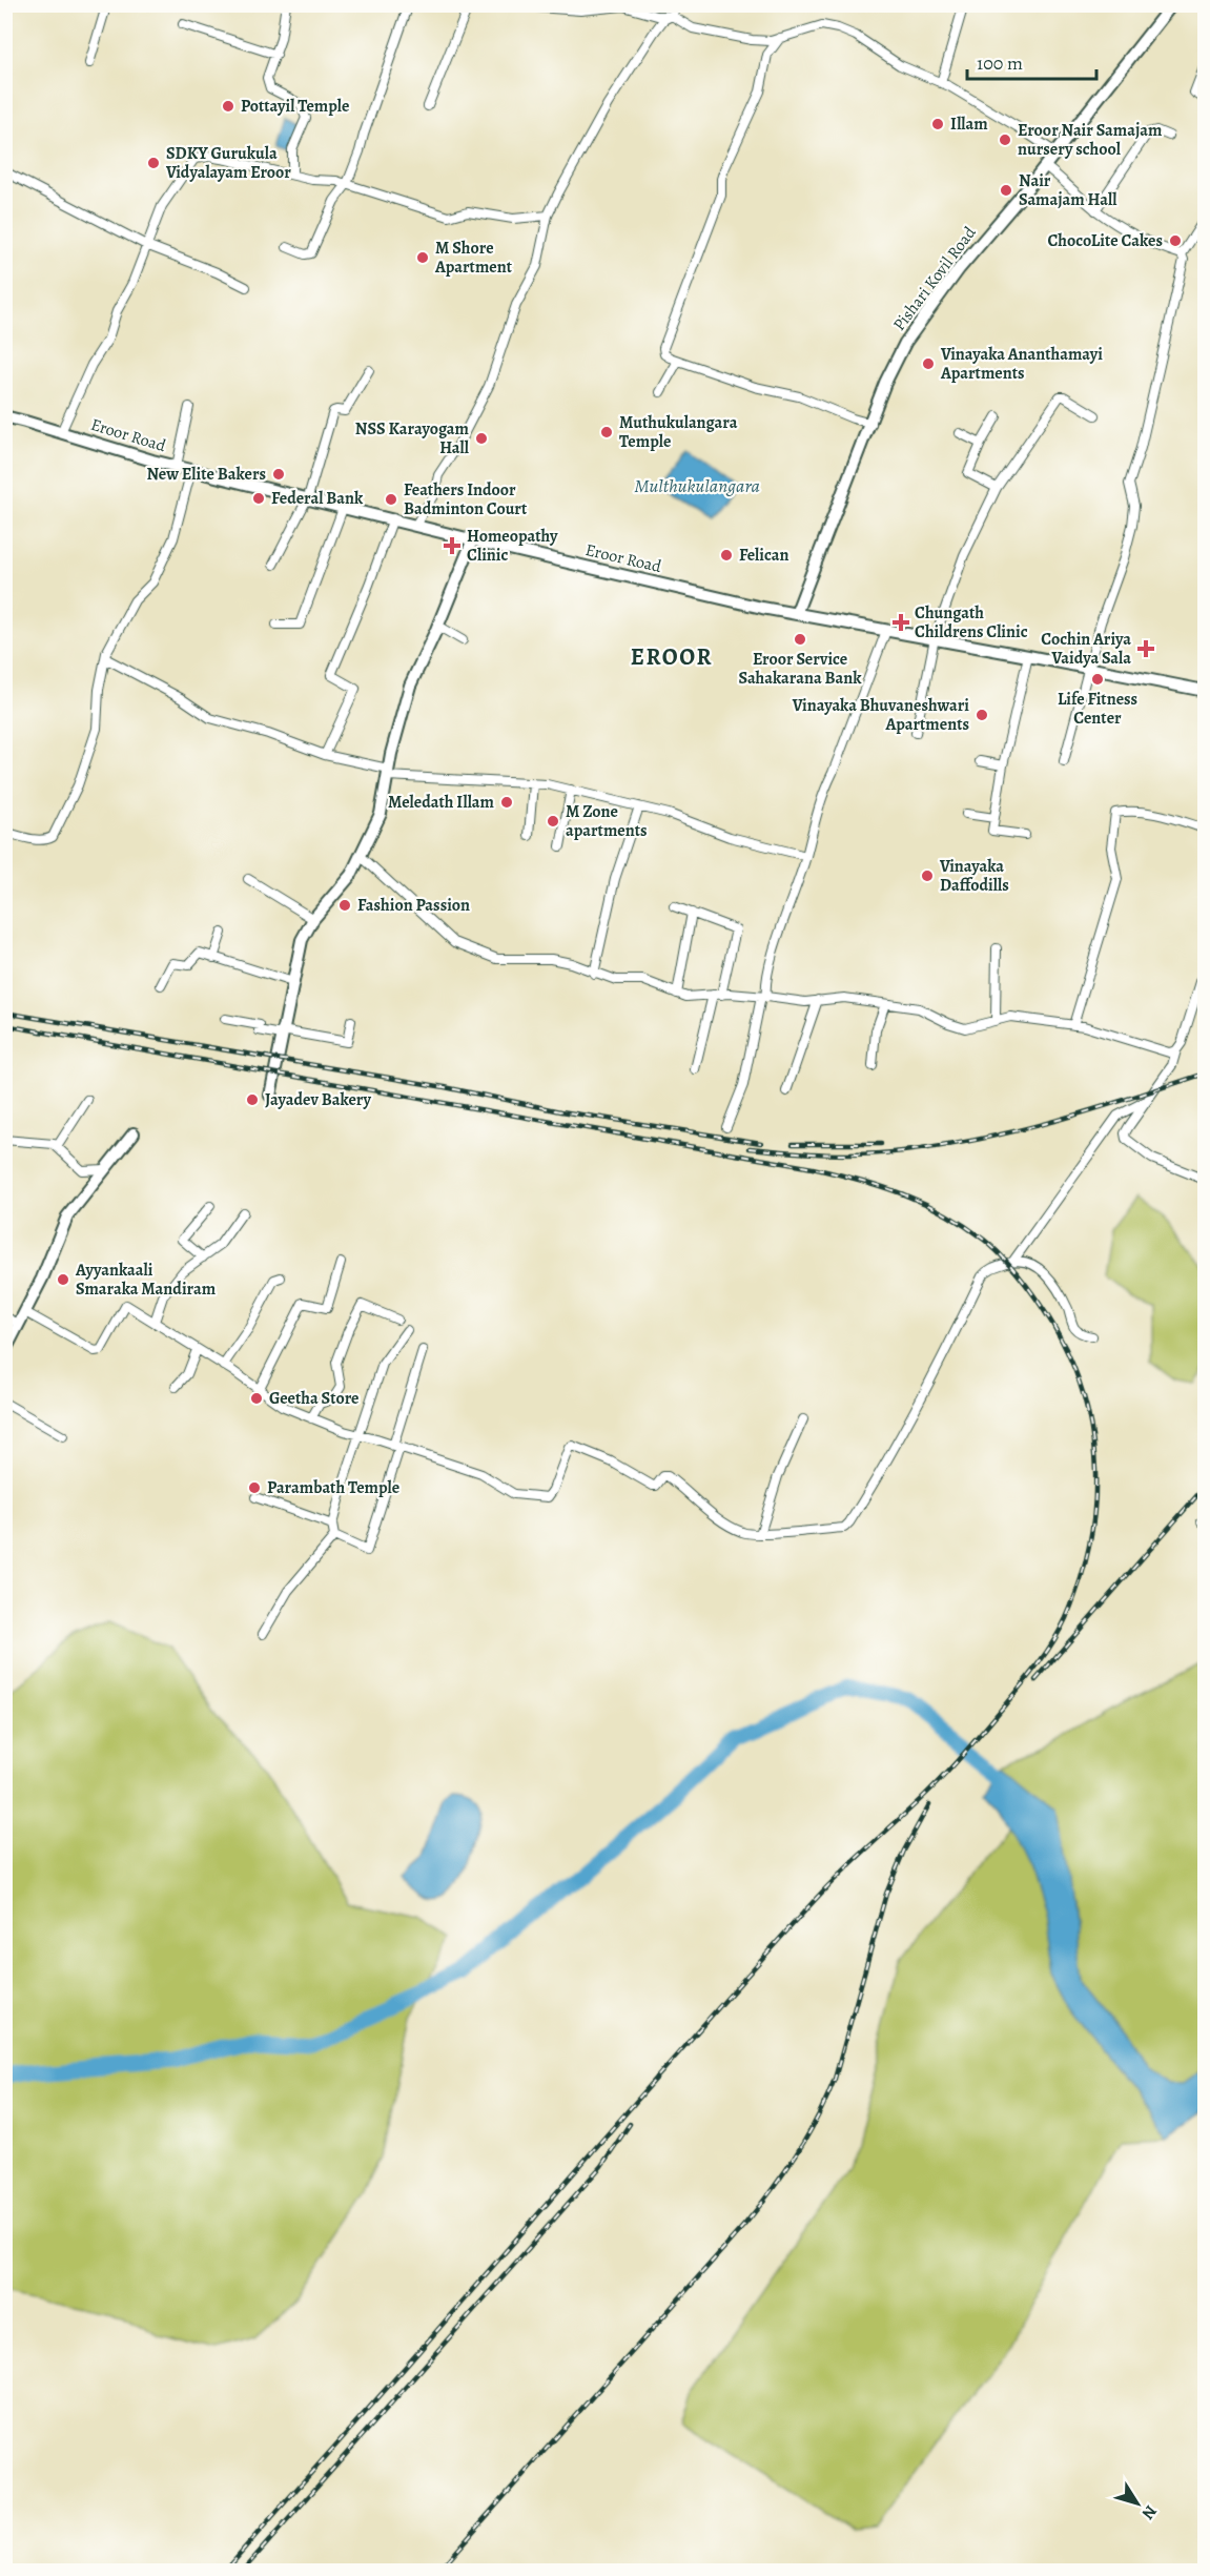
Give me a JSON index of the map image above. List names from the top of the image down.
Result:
{
  "streets": {
    "main road": ["Pishari Kovil Road", "Eroor Road"]
  },
  "crossings": [
    ["Pishari Kovil Road", "Eroor Road"]
  ],
  "districts": ["EROOR"],
  "water": ["Multhukulangara"],
  "places": {
    "other": [
      "Pottayil Temple",
      "Illam",
      "Eroor Nair Samajam nursery school",
      "SDKY Gurukula Vidyalayam Eroor",
      "Nair Samajam Hall",
      "ChocoLite Cakes",
      "M Shore Apartment",
      "Vinayaka Ananthamayi Apartments",
      "Muthukulangara Temple",
      "NSS Karayogam Hall",
      "New Elite Bakers",
      "Federal Bank",
      "Feathers Indoor Badminton Court",
      "Felican",
      "Eroor Service Sahakarana Bank",
      "Life Fitness Center",
      "Vinayaka Bhuvaneshwari Apartments",
      "Meledath Illam",
      "M Zone apartments",
      "Vinayaka Daffodills",
      "Fashion Passion",
      "Jayadev Bakery",
      "Ayyankaali Smaraka Mandiram",
      "Geetha Store",
      "Parambath Temple"
    ],
    "health": ["Homeopathy Clinic", "Chungath Childrens Clinic", "Cochin Ariya Vaidya Sala"]
  },
  "scale_bar": "100 m",
  "north": "bottom right"
}
